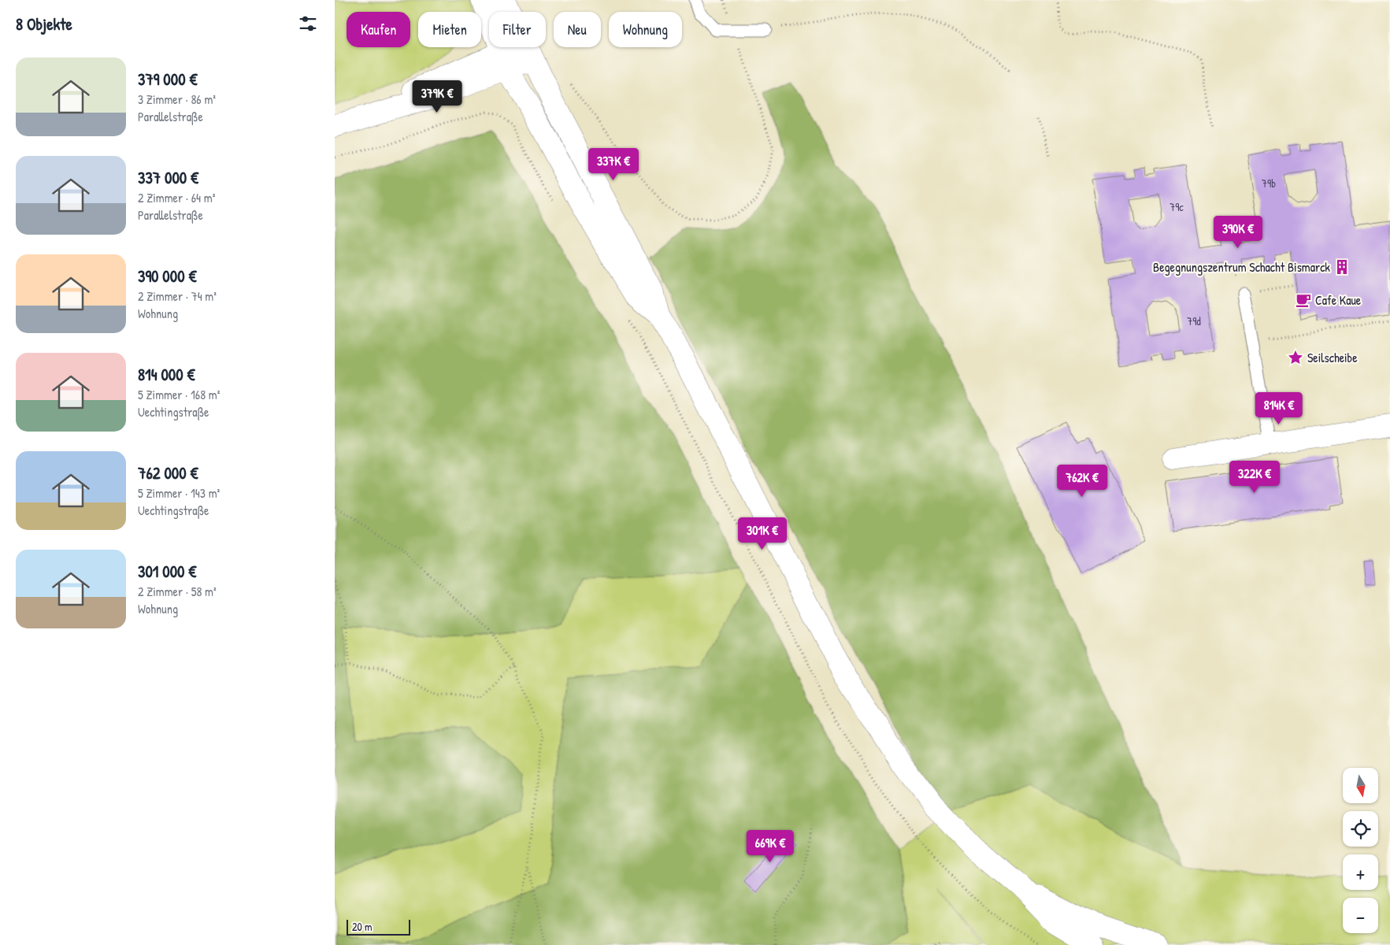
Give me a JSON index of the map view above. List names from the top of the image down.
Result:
{
  "places": {
    "building": ["Begegnungszentrum Schacht Bismarck"],
    "cafe": ["Cafe Kaue"],
    "place": ["Seilscheibe"]
  },
  "house_numbers": ["79b", "79c", "79d"],
  "scale_bar": "20 m",
  "north": "bottom",
  "page": {
    "heading": "8 Objekte",
    "chip": [
      "Kaufen",
      "Mieten",
      "Filter",
      "Neu",
      "Wohnung"
    ],
    "list": [
      {
        "name": "379 000 €",
        "note": "3 Zimmer · 86 m² · Parallelstraße"
      },
      {
        "name": "337 000 €",
        "note": "2 Zimmer · 64 m² · Parallelstraße"
      },
      {
        "name": "390 000 €",
        "note": "2 Zimmer · 74 m² · Wohnung"
      },
      {
        "name": "814 000 €",
        "note": "5 Zimmer · 168 m² · Uechtingstraße"
      },
      {
        "name": "762 000 €",
        "note": "5 Zimmer · 143 m² · Uechtingstraße"
      },
      {
        "name": "301 000 €",
        "note": "2 Zimmer · 58 m² · Wohnung"
      }
    ],
    "price": [
      "379K €",
      "337K €",
      "390K €",
      "814K €",
      "322K €",
      "762K €",
      "301K €",
      "669K €"
    ],
    "map_buttons": ["+", "−"],
    "scale": "20 m"
  }
}
